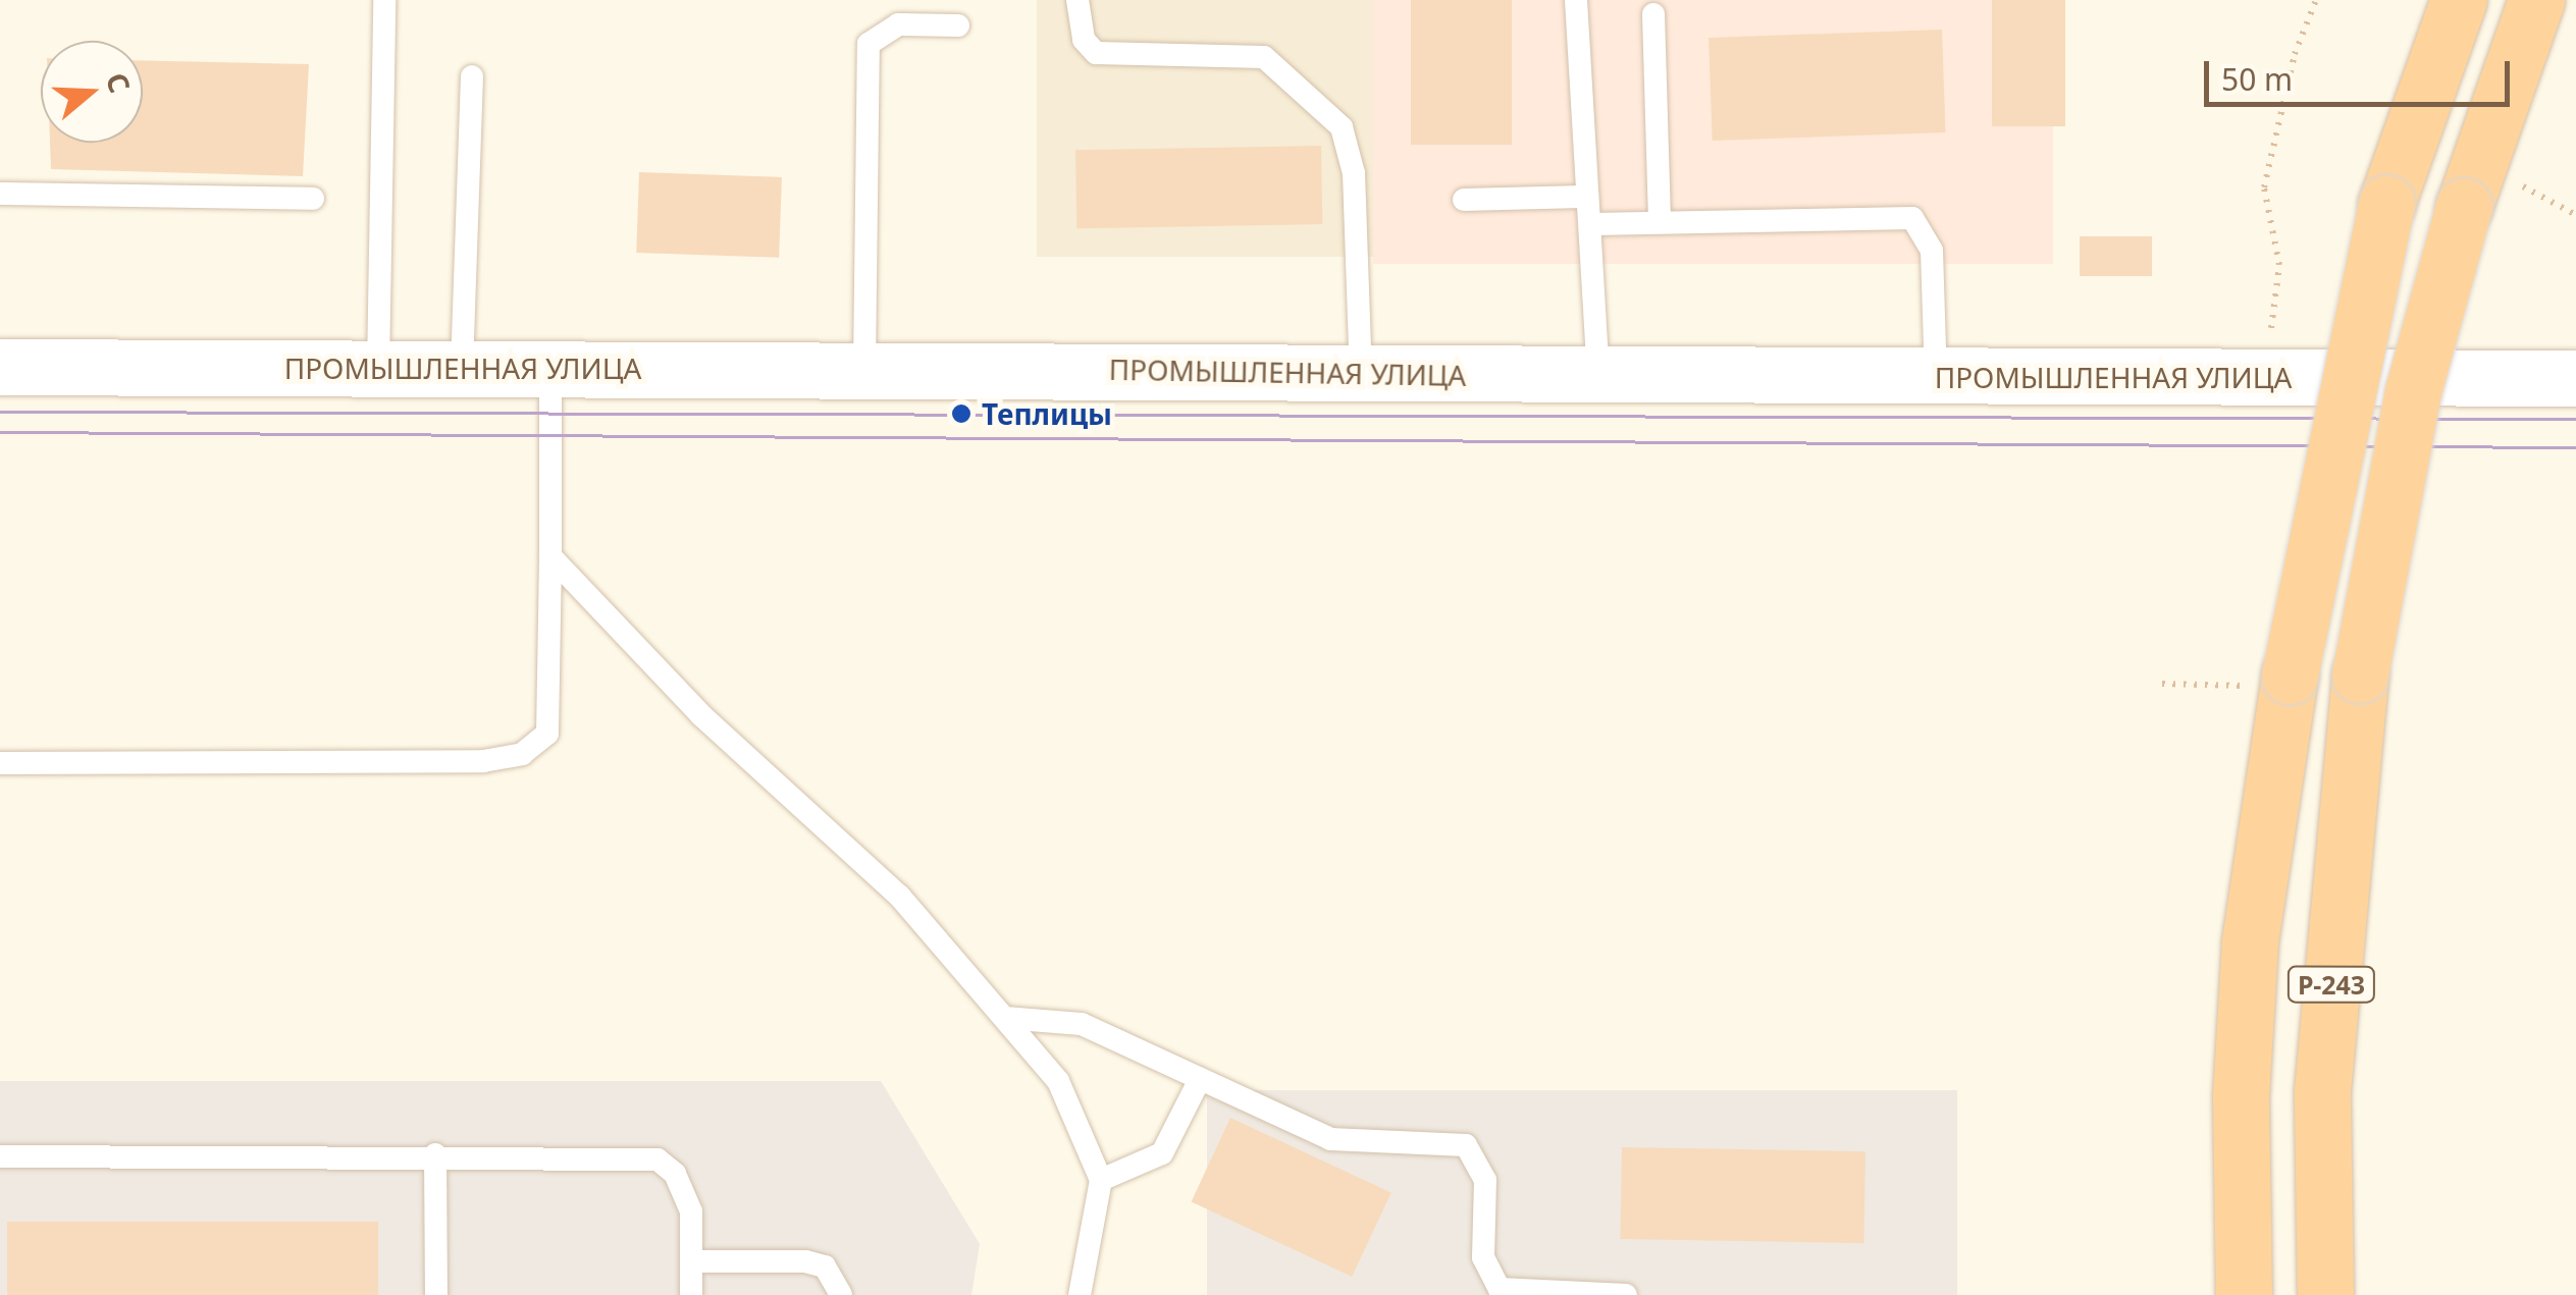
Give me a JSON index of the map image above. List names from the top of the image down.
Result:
{
  "streets": {
    "highway": ["Р-243"],
    "street": ["ПРОМЫШЛЕННАЯ УЛИЦА"]
  },
  "places": ["Теплицы"],
  "scale_bar": "50 m",
  "north": "right"
}
